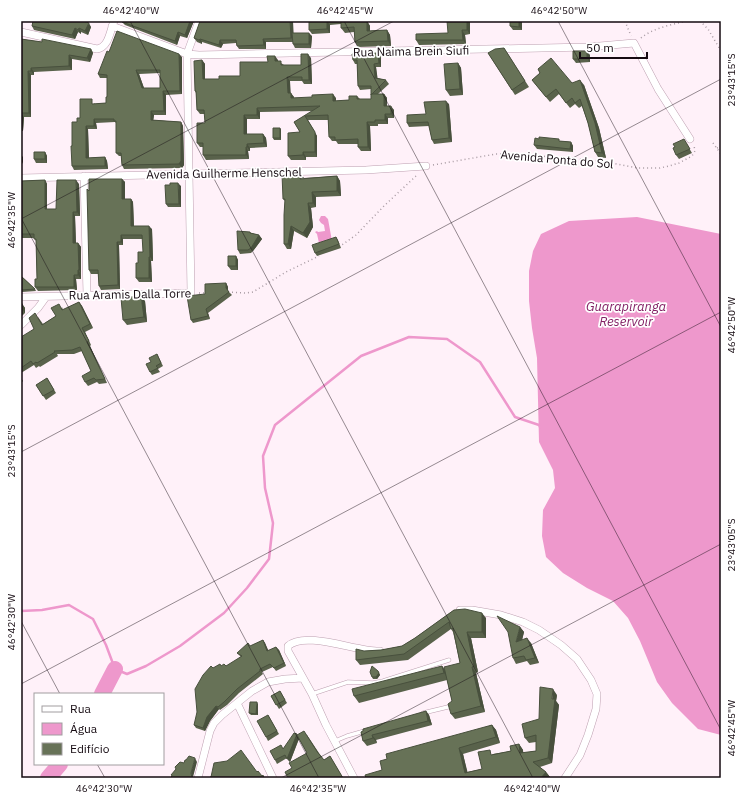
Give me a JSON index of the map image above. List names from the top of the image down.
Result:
{
  "streets": {
    "street": ["Rua Naima Brein Siufi", "Avenida Guilherme Henschel", "Rua Aramis Dalla Torre"],
    "path": ["Avenida Ponta do Sol"]
  },
  "crossings": [
    ["Avenida Ponta do Sol", "Avenida Guilherme Henschel"]
  ],
  "water": ["Guarapiranga Reservoir"],
  "legend": ["Rua", "Água", "Edifício"],
  "scale_bar": "50 m",
  "coordinates": [
    "46°42'40\"W",
    "46°42'45\"W",
    "46°42'50\"W",
    "23°43'15\"S",
    "46°42'35\"W",
    "23°43'05\"S",
    "46°42'30\"W"
  ]
}
